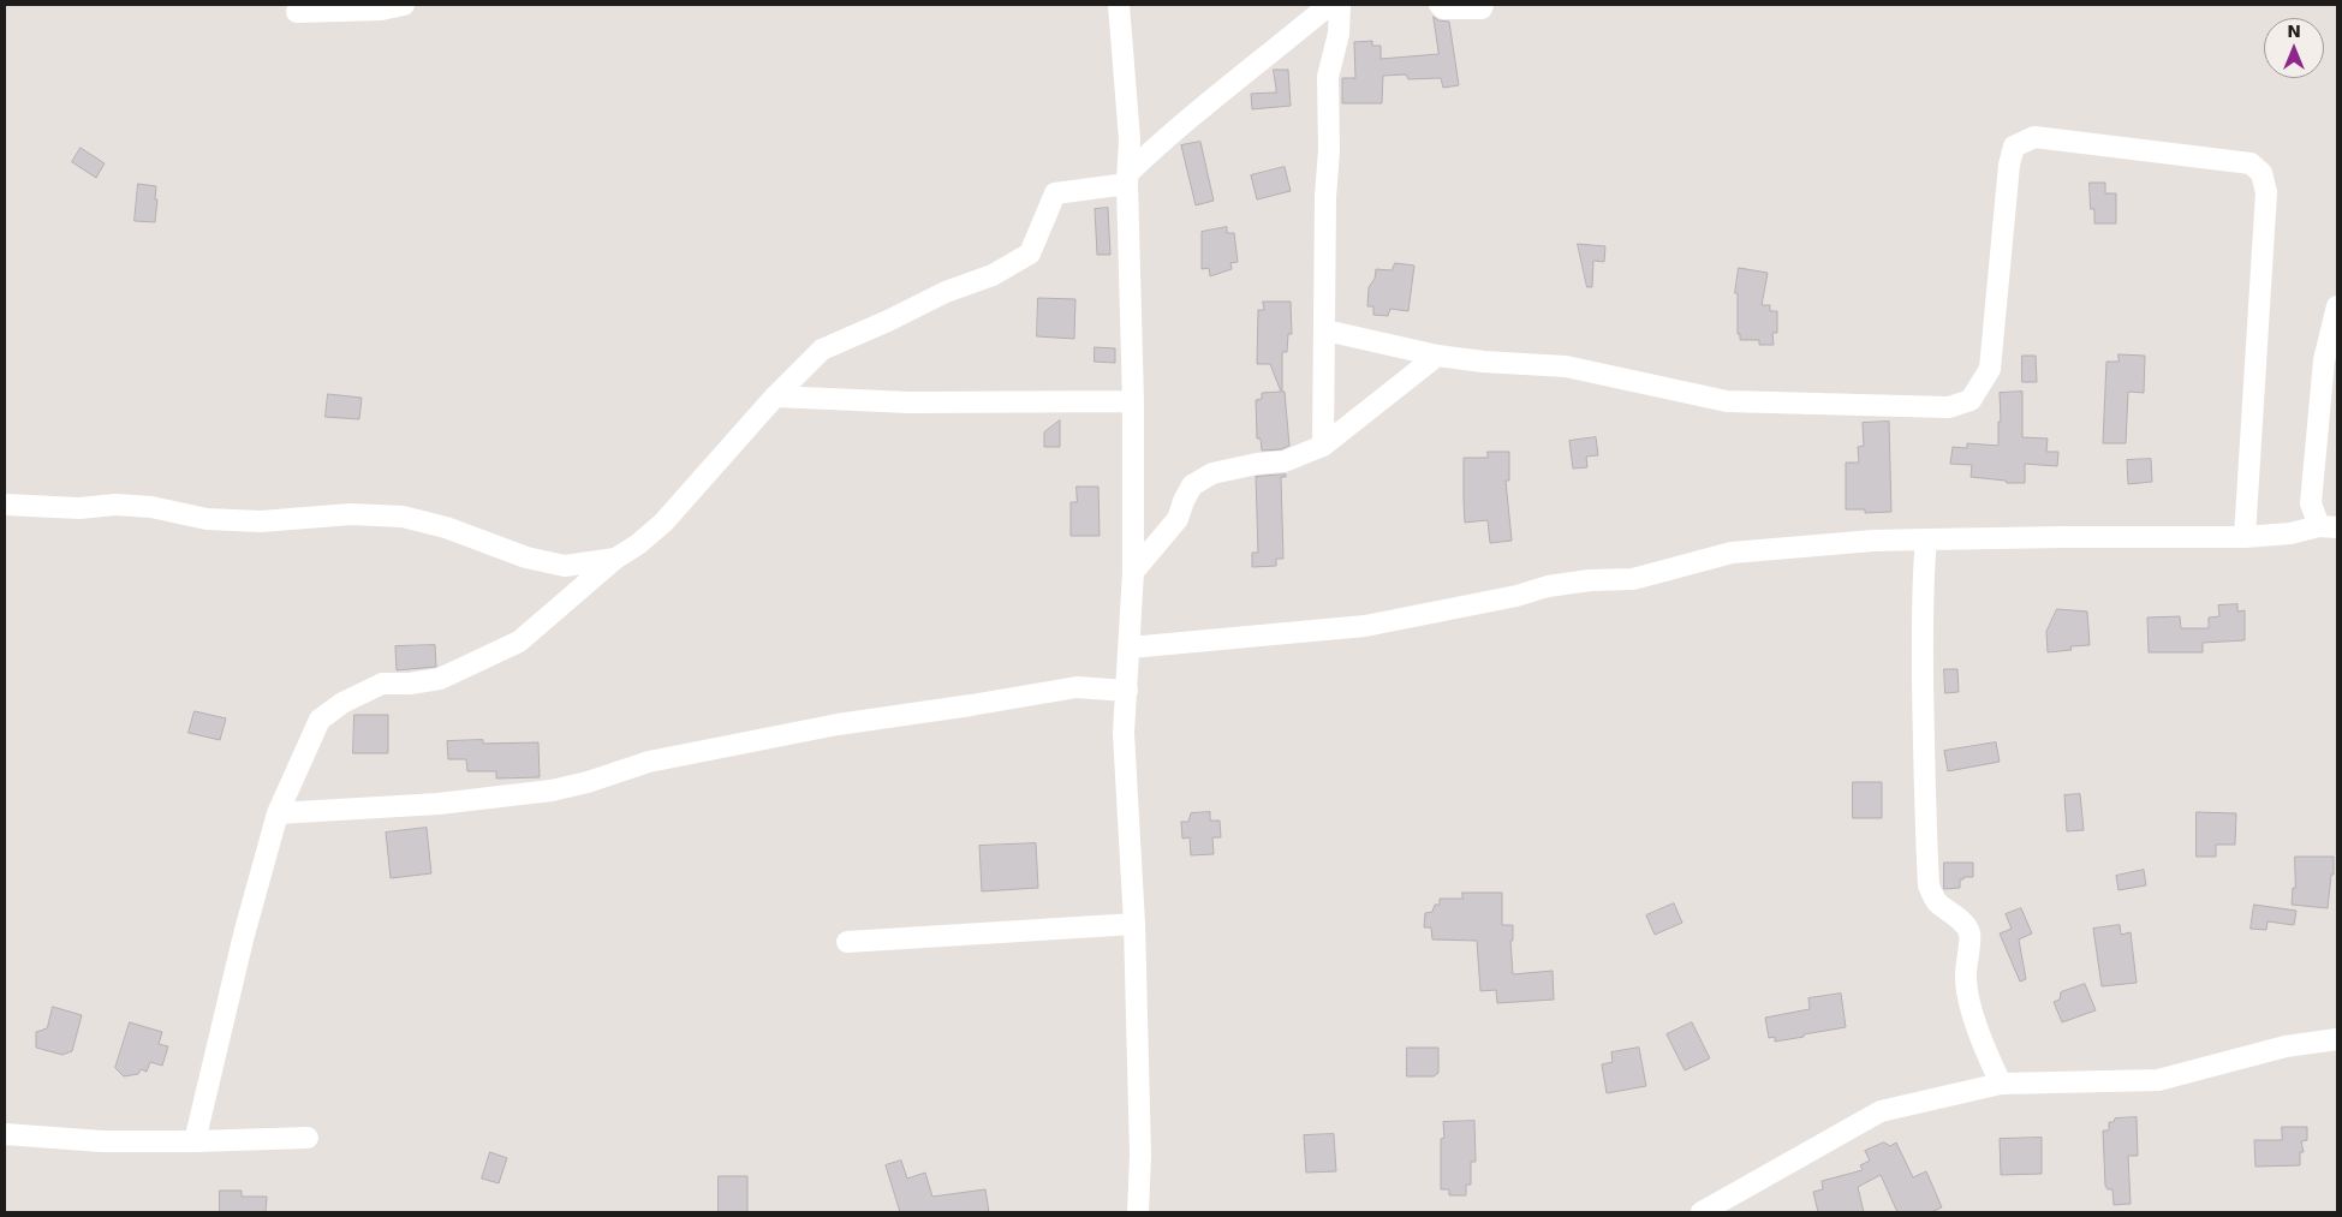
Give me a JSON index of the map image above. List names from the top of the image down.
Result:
{
  "north": "top"
}
